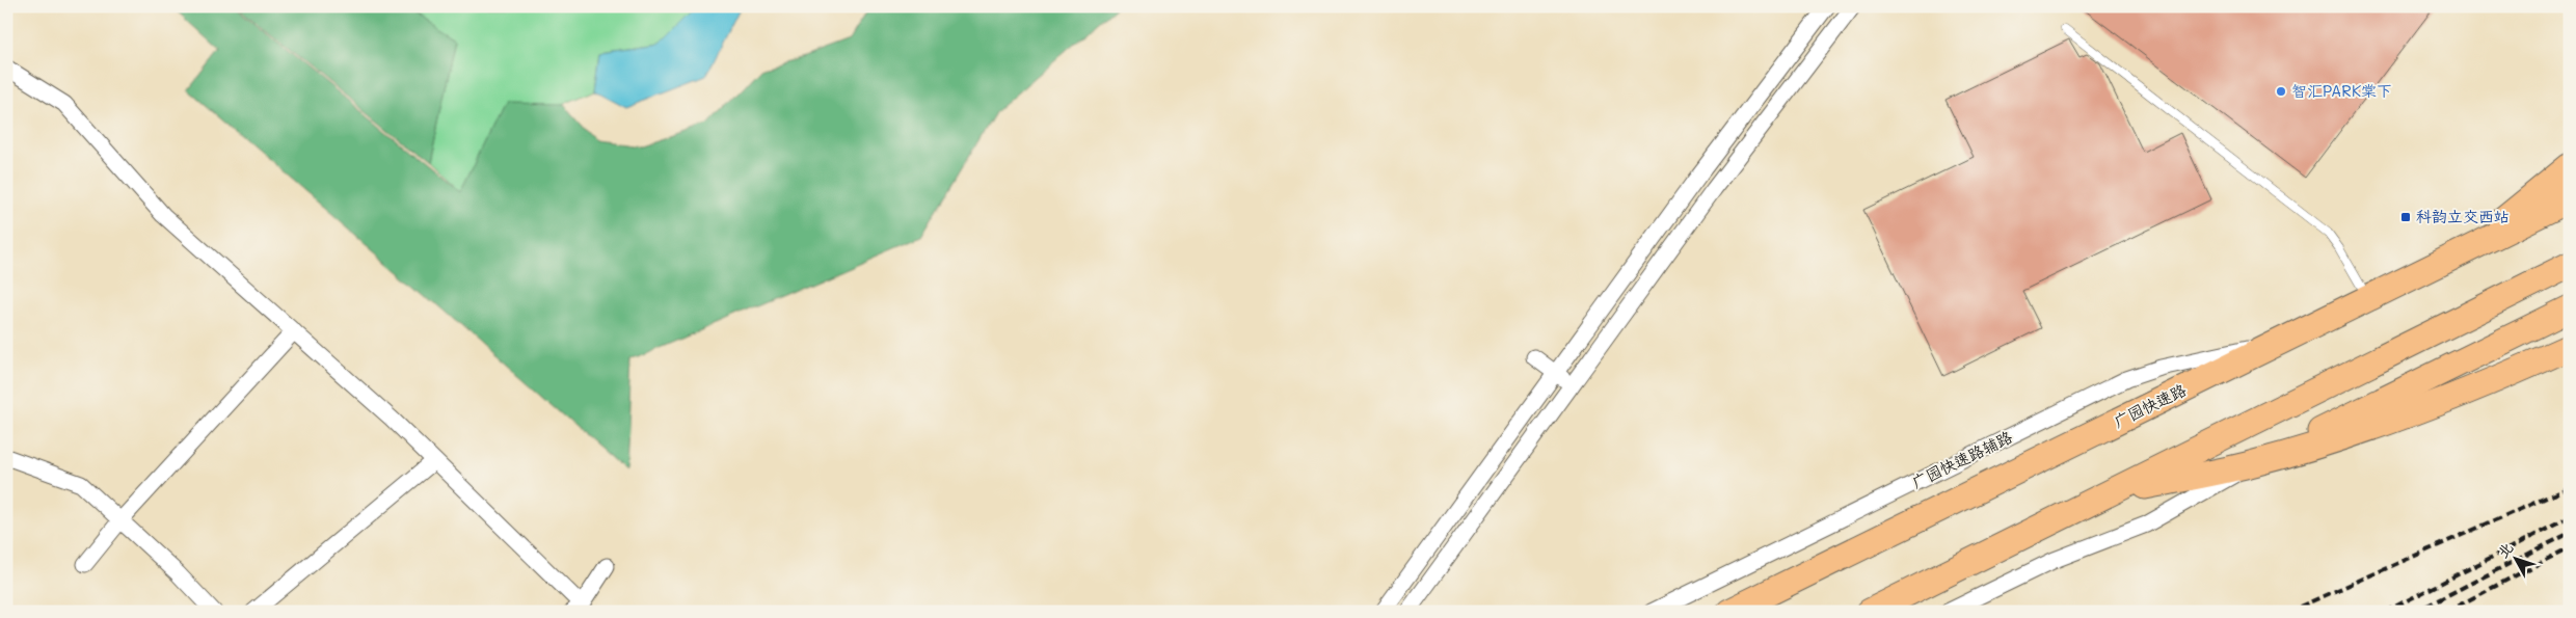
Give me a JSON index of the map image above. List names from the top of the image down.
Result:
{
  "streets": {
    "highway": ["广园快速路"],
    "street": ["广园快速路辅路"]
  },
  "crossings": [
    ["广园快速路", "广园快速路辅路"]
  ],
  "places": {
    "other": ["智汇PARK棠下"],
    "transit": ["科韵立交西站"]
  },
  "north": "top left"
}
